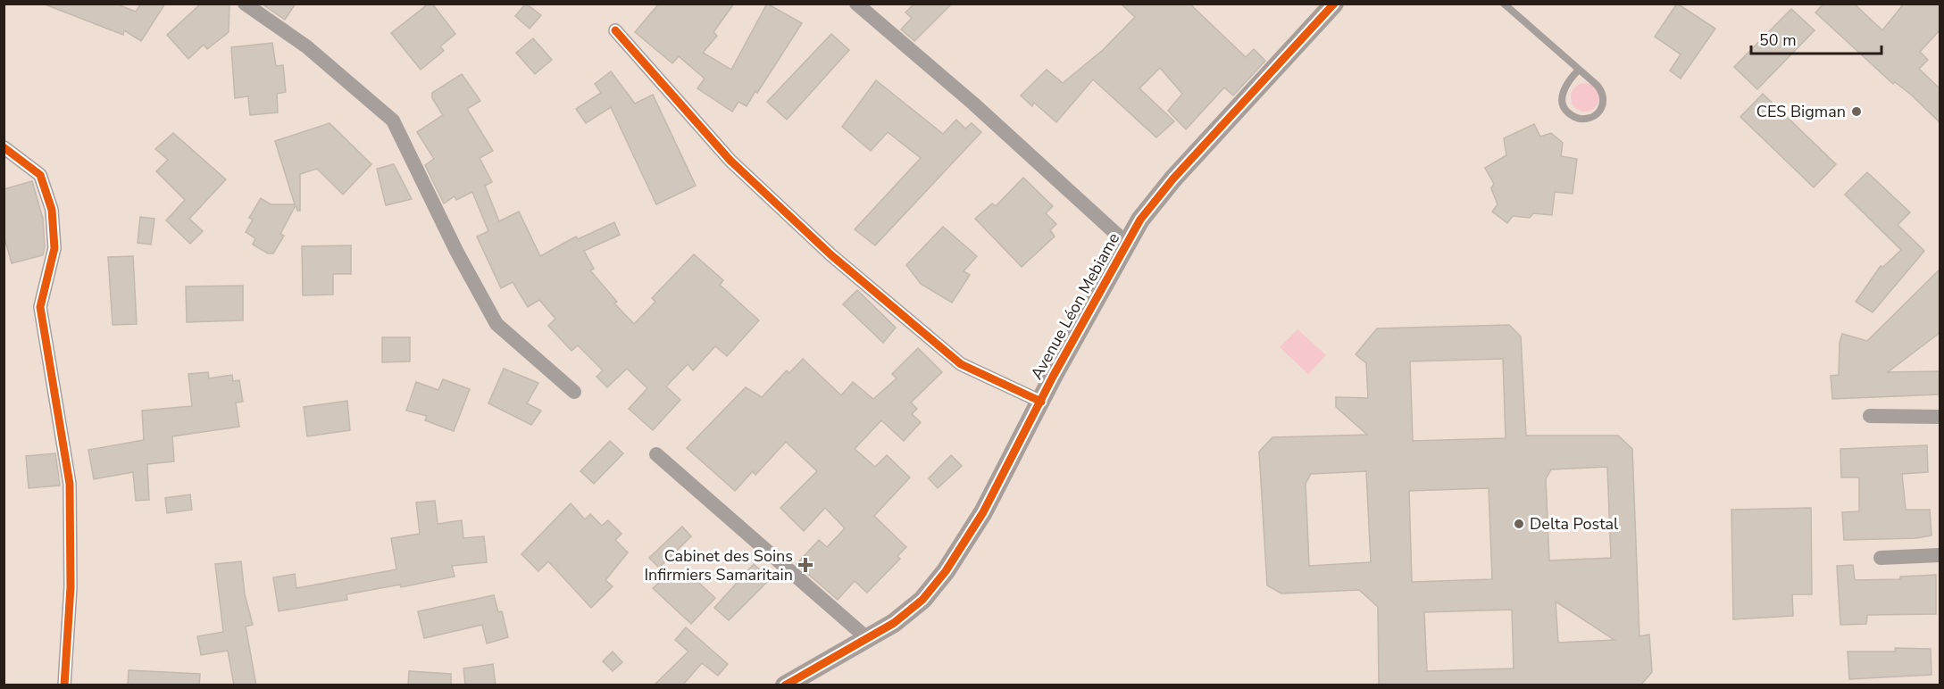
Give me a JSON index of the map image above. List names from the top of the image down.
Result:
{
  "streets": {
    "street": ["Avenue Léon Mebiame"]
  },
  "places": {
    "other": ["CES Bigman", "Delta Postal"],
    "health": ["Cabinet des Soins Infirmiers Samaritain"]
  },
  "scale_bar": "50 m"
}
